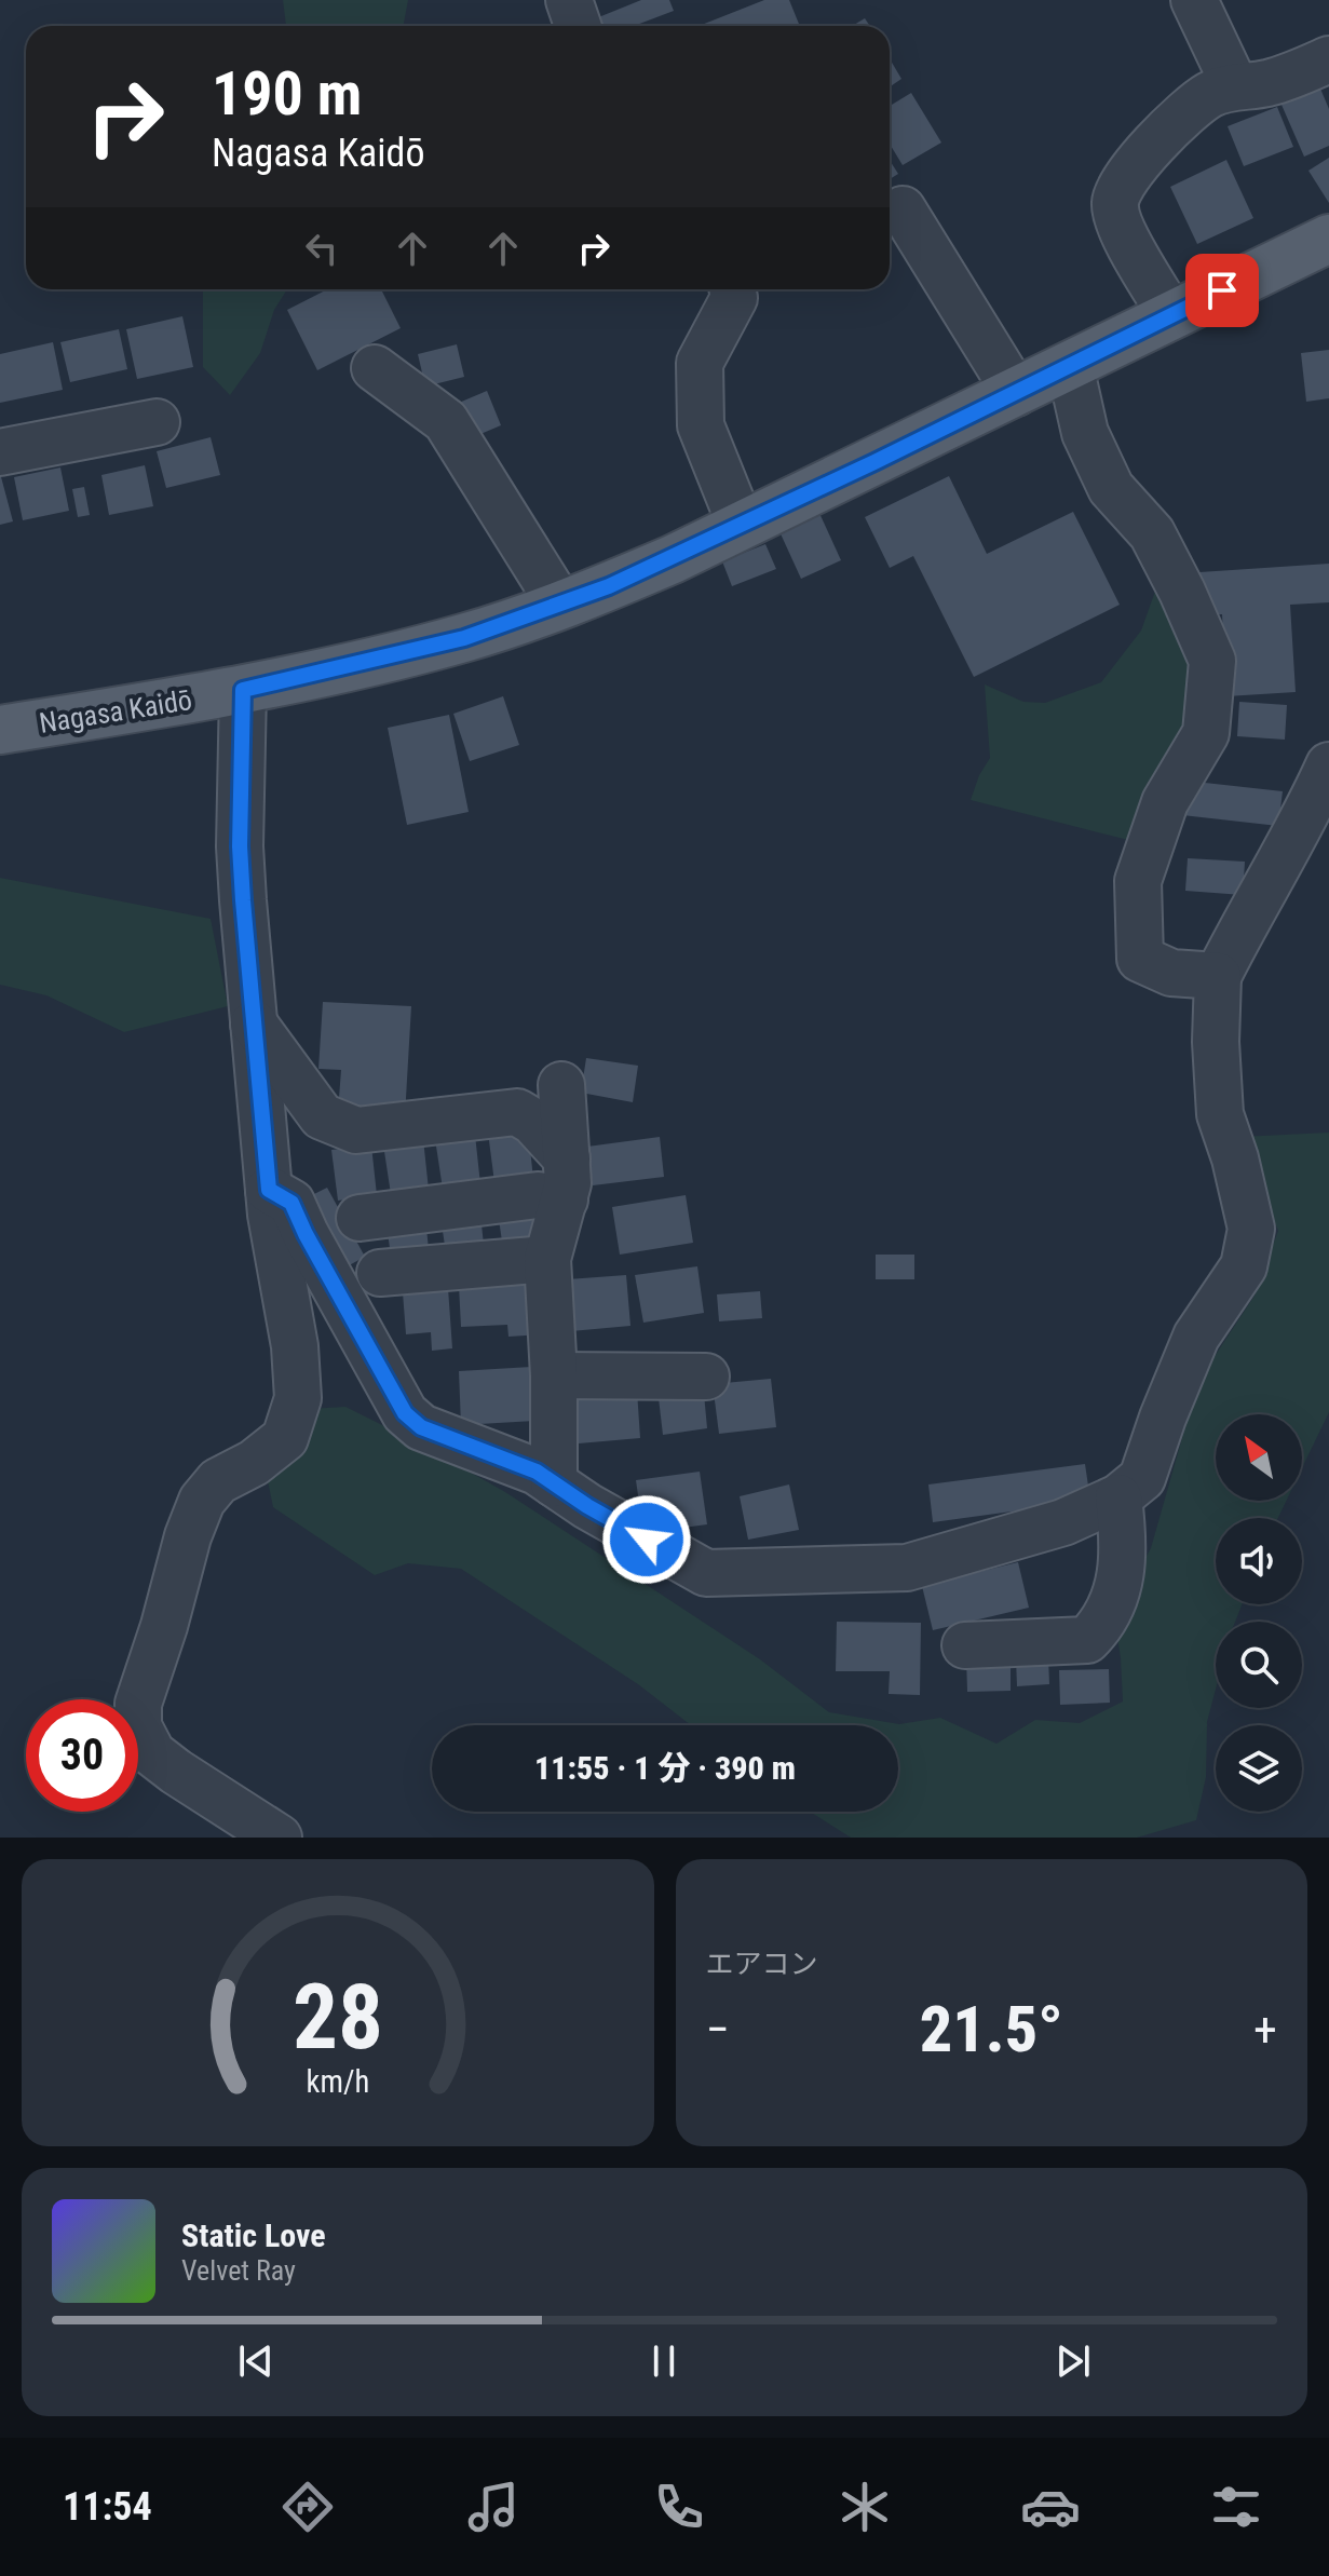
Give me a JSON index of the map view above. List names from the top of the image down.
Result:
{
  "streets": {
    "main road": ["Nagasa Kaidō"]
  },
  "north": "top left",
  "page": {
    "turn": ["190 m", "Nagasa Kaidō"],
    "limit": "30",
    "trip": "11:55 · 1 分 · 390 m",
    "tile": "エアコン",
    "heat": ["−", "21.5°", "+"],
    "song": ["Static Love", "Velvet Ray"],
    "tabs": "11:54",
    "gauge": ["28", "km/h"]
  }
}
